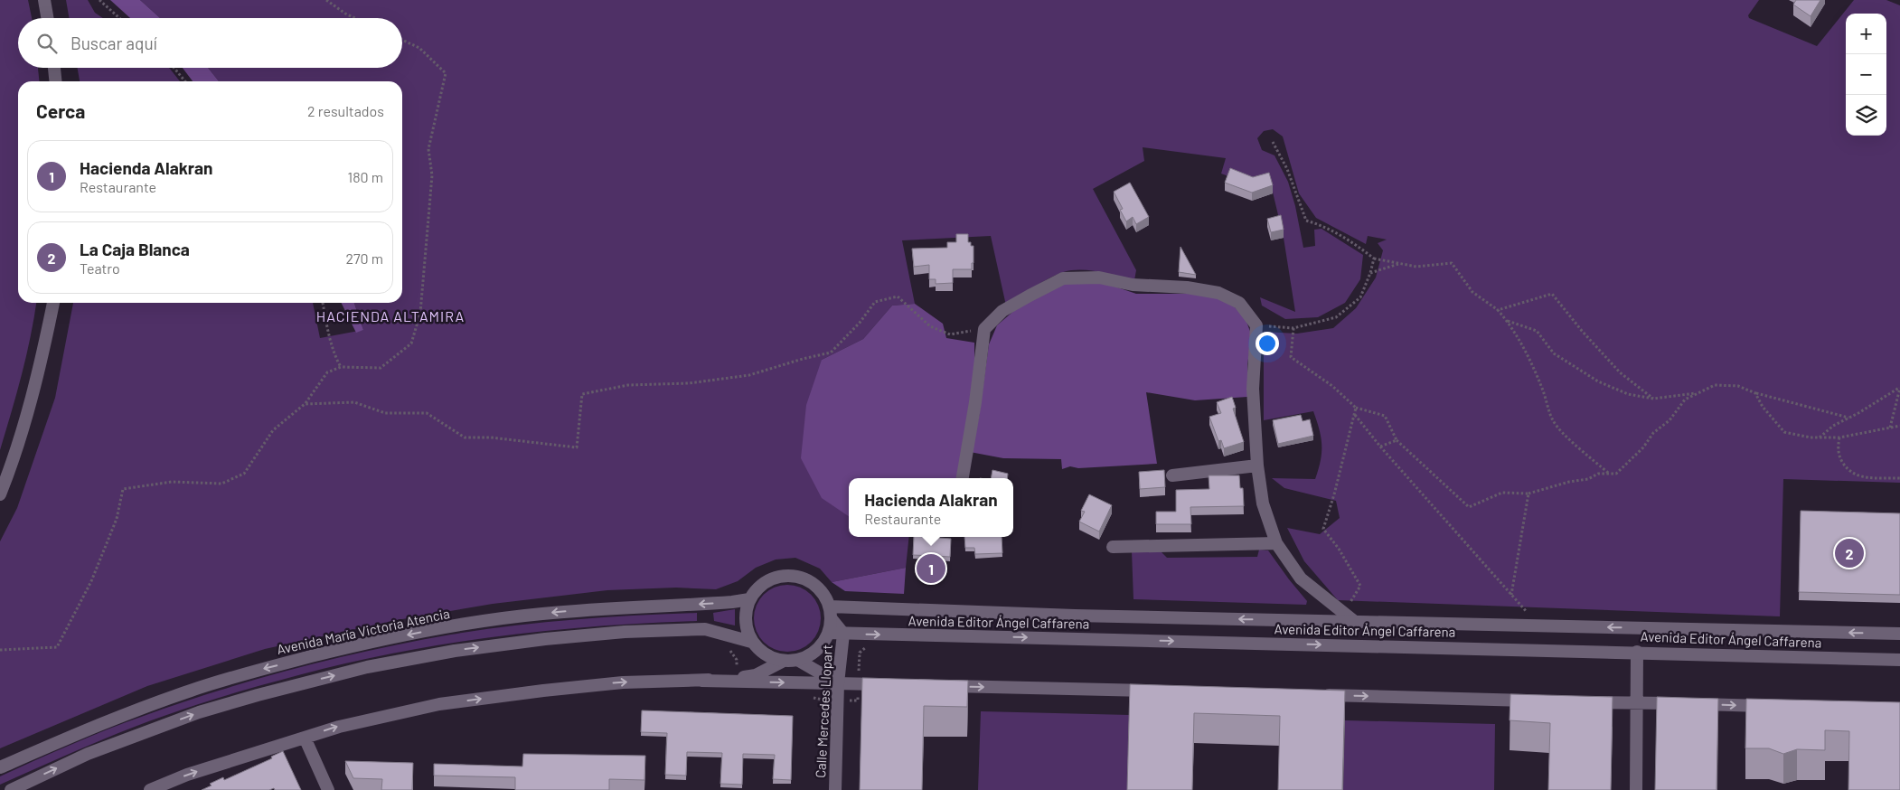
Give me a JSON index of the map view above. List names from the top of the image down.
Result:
{
  "streets": {
    "main road": ["Avenida Editor Ángel Caffarena", "Avenida María Victoria Atencia", "Calle Mercedes Llopart"]
  },
  "crossings": [
    ["Avenida Editor Ángel Caffarena", "Avenida María Victoria Atencia"],
    ["Avenida Editor Ángel Caffarena", "Calle Mercedes Llopart"]
  ],
  "districts": ["HACIENDA ALTAMIRA"],
  "page": {
    "map_buttons": ["+", "−"],
    "search": "Buscar aquí",
    "heading": ["Cerca", "2 resultados"],
    "list": [
      {
        "mark": "1",
        "name": "Hacienda Alakran",
        "note": "Restaurante",
        "value": "180 m"
      },
      {
        "mark": "2",
        "name": "La Caja Blanca",
        "note": "Teatro",
        "value": "270 m"
      }
    ],
    "popup": ["Hacienda Alakran", "Restaurante"],
    "pins": ["2", "1"]
  }
}
